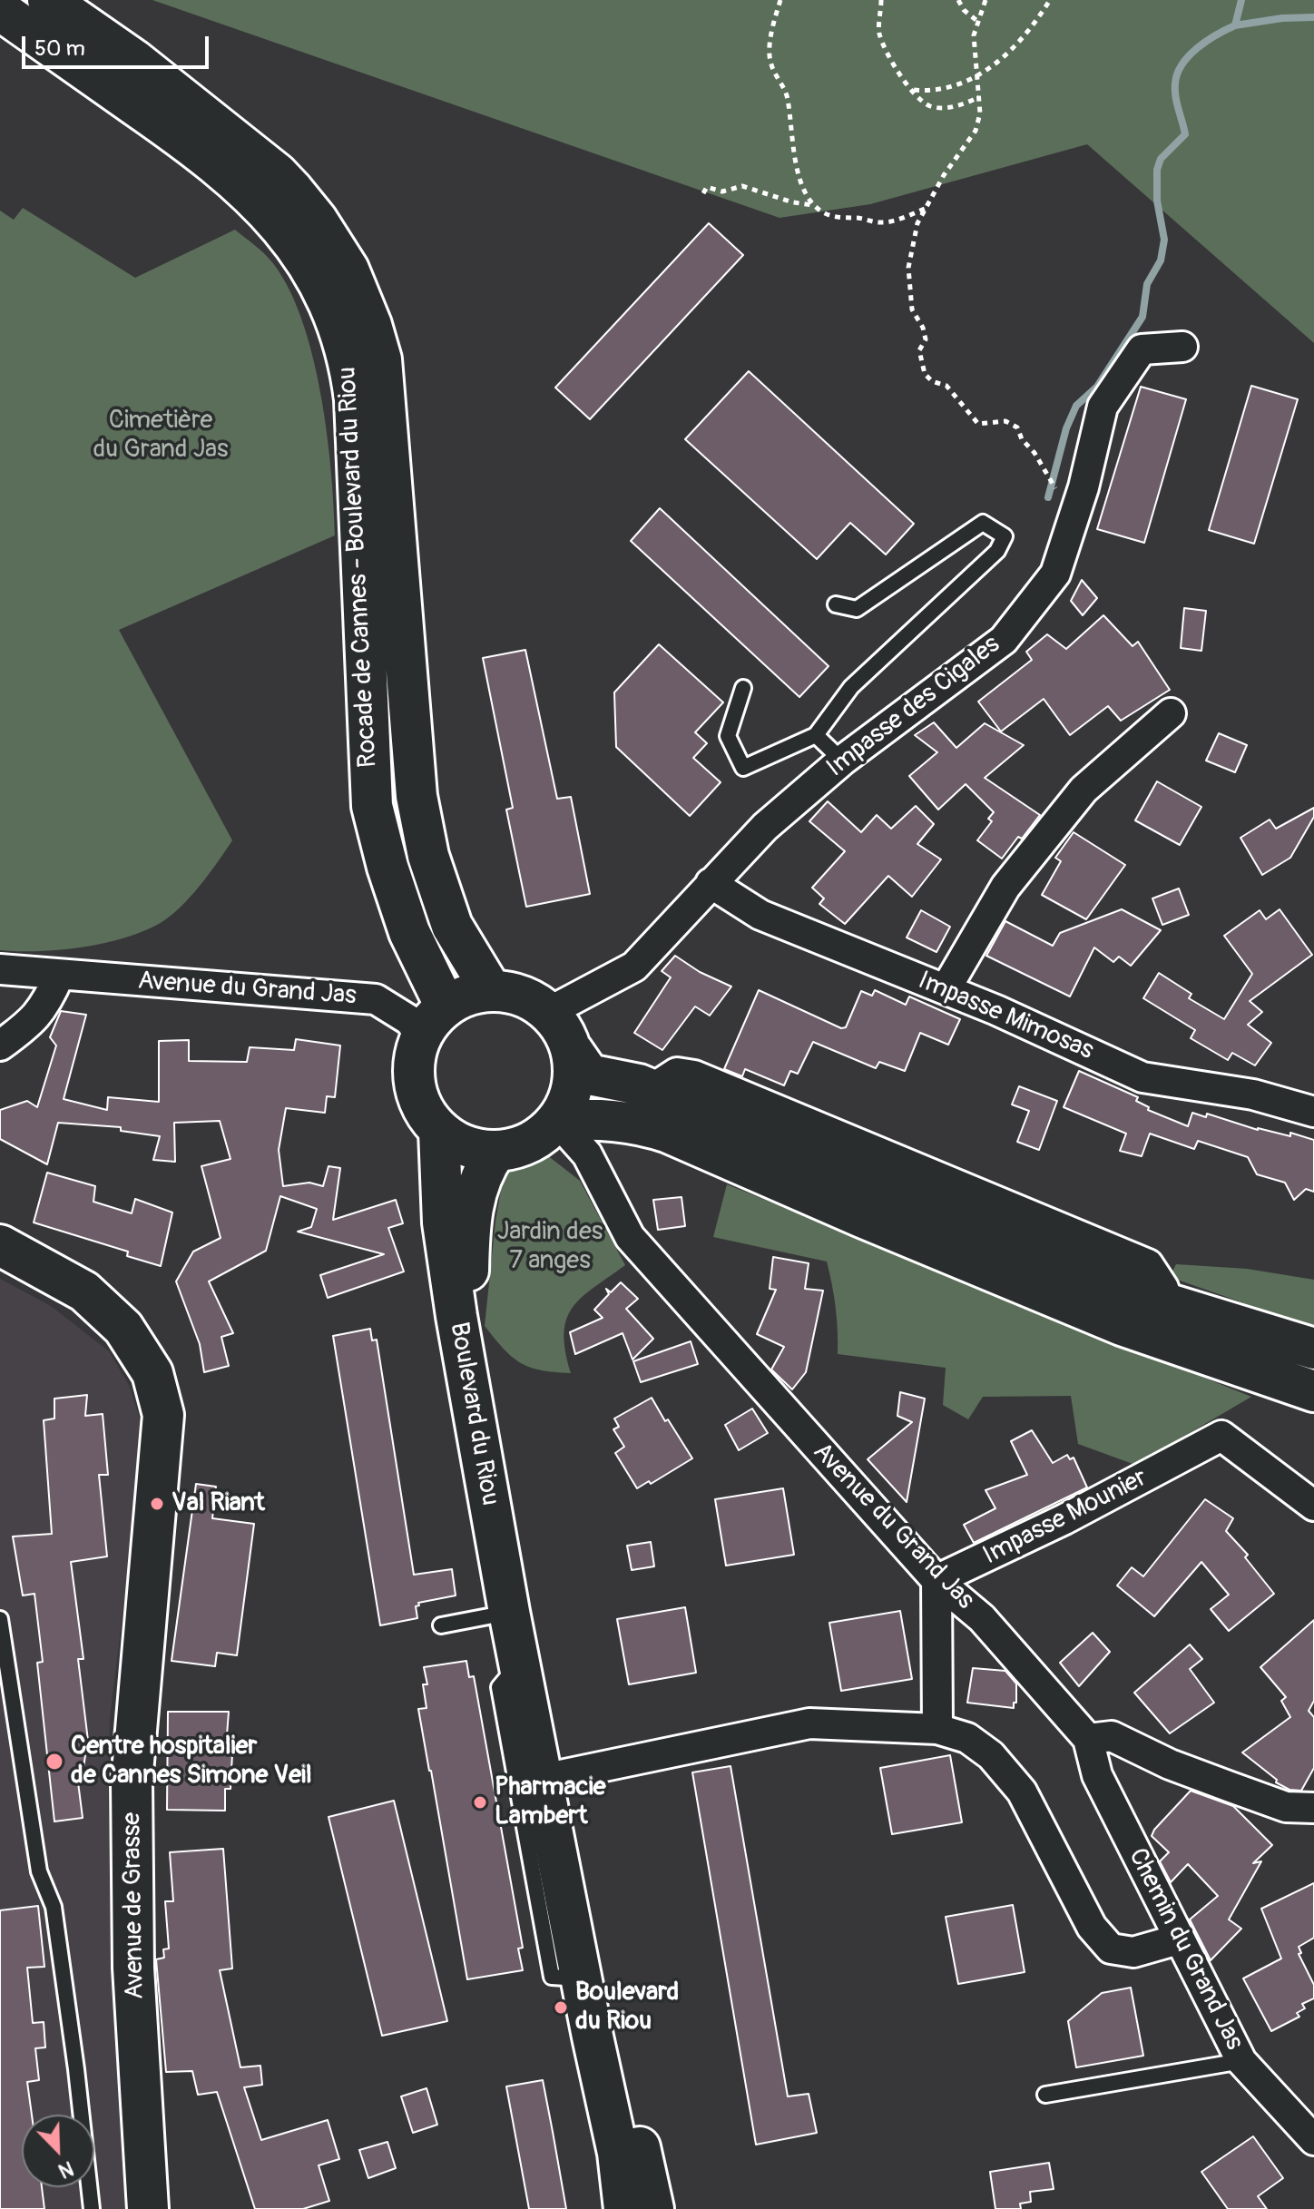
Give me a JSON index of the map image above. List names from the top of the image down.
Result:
{
  "streets": {
    "main road": ["Rocade de Cannes - Boulevard du Riou", "Boulevard du Riou", "Avenue de Grasse"],
    "street": [
      "Impasse des Cigales",
      "Avenue du Grand Jas",
      "Impasse Mimosas",
      "Impasse Mounier",
      "Chemin du Grand Jas"
    ]
  },
  "crossings": [
    ["Rocade de Cannes - Boulevard du Riou", "Impasse des Cigales"],
    ["Rocade de Cannes - Boulevard du Riou", "Avenue du Grand Jas"],
    ["Rocade de Cannes - Boulevard du Riou", "Boulevard du Riou"],
    ["Impasse des Cigales", "Avenue du Grand Jas"],
    ["Impasse des Cigales", "Impasse Mimosas"],
    ["Impasse des Cigales", "Boulevard du Riou"],
    ["Avenue du Grand Jas", "Boulevard du Riou"],
    ["Avenue du Grand Jas", "Impasse Mounier"],
    ["Avenue du Grand Jas", "Chemin du Grand Jas"]
  ],
  "parks": ["Cimetière du Grand Jas", "Jardin des 7 anges"],
  "places": [
    "Val Riant",
    "Centre hospitalier de Cannes Simone Veil",
    "Pharmacie Lambert",
    "Boulevard du Riou"
  ],
  "scale_bar": "50 m",
  "north": "bottom right"
}
